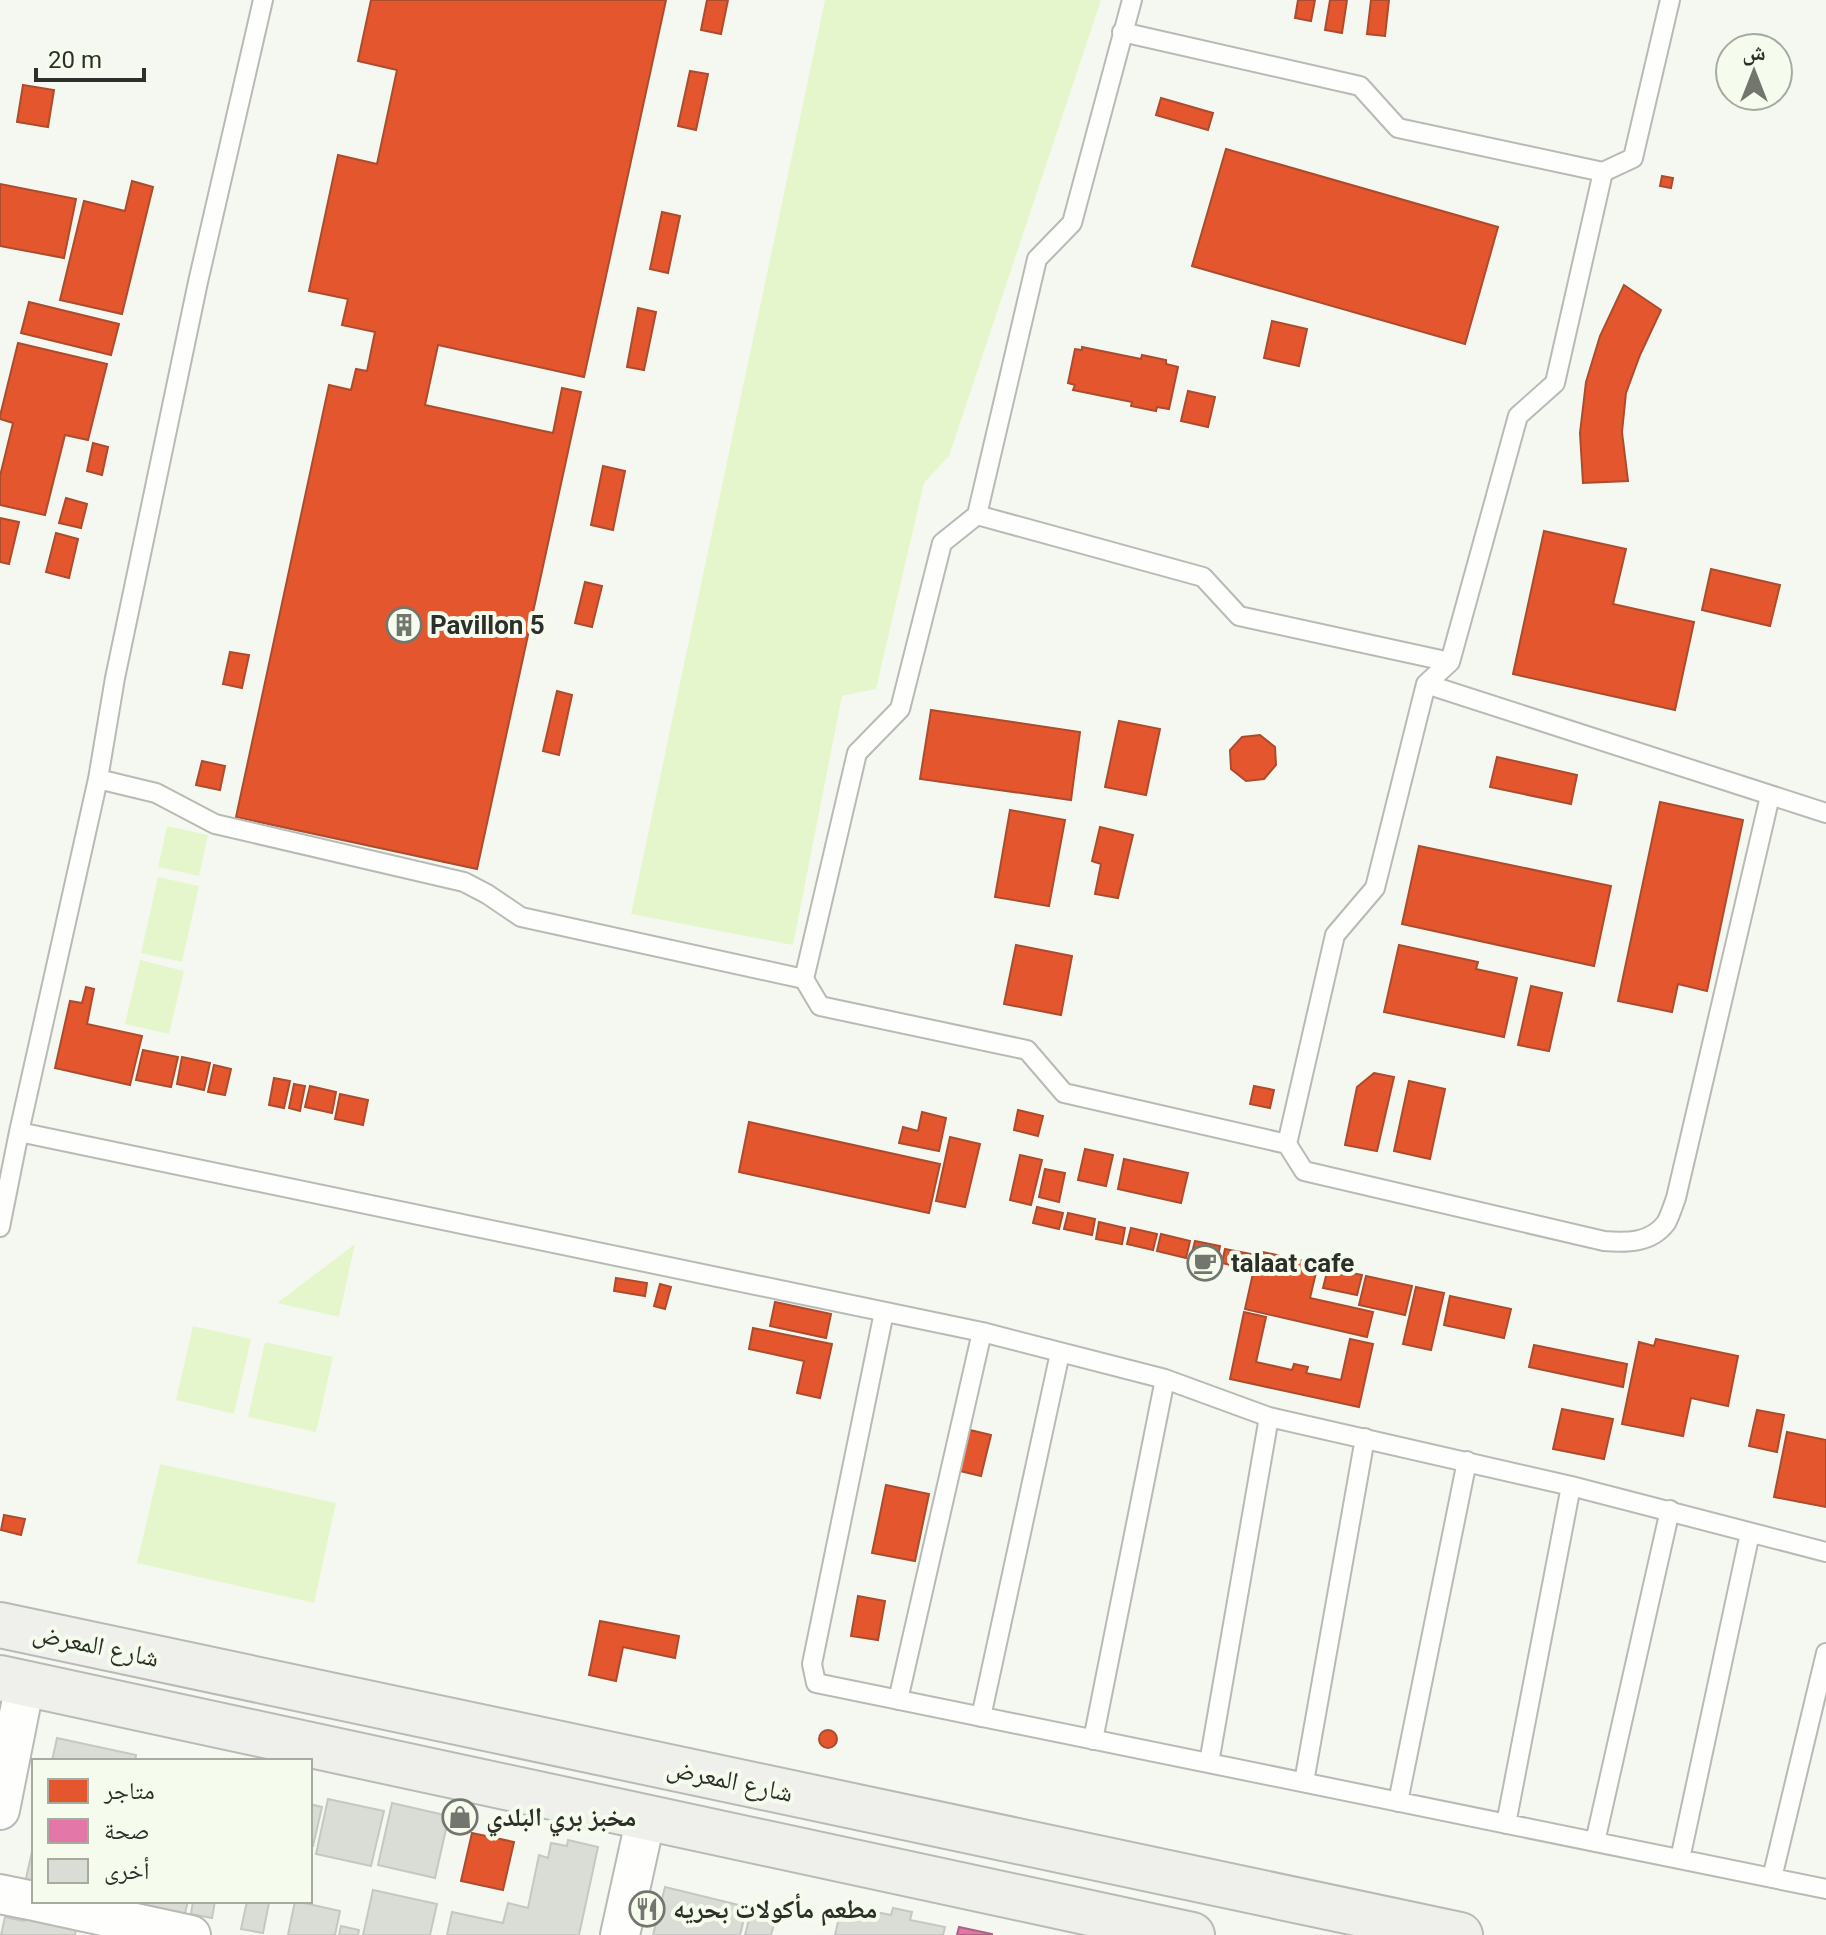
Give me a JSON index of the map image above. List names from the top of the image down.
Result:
{
  "streets": {
    "main road": ["شارع المعرض"]
  },
  "places": {
    "building": ["Pavillon 5"],
    "cafe": ["talaat cafe"],
    "shop": ["مخبز بري البلدي"],
    "restaurant": ["مطعم مأكولات بحريه"]
  },
  "legend": ["متاجر", "صحة", "أخرى"],
  "scale_bar": "20 m",
  "north": "top"
}
